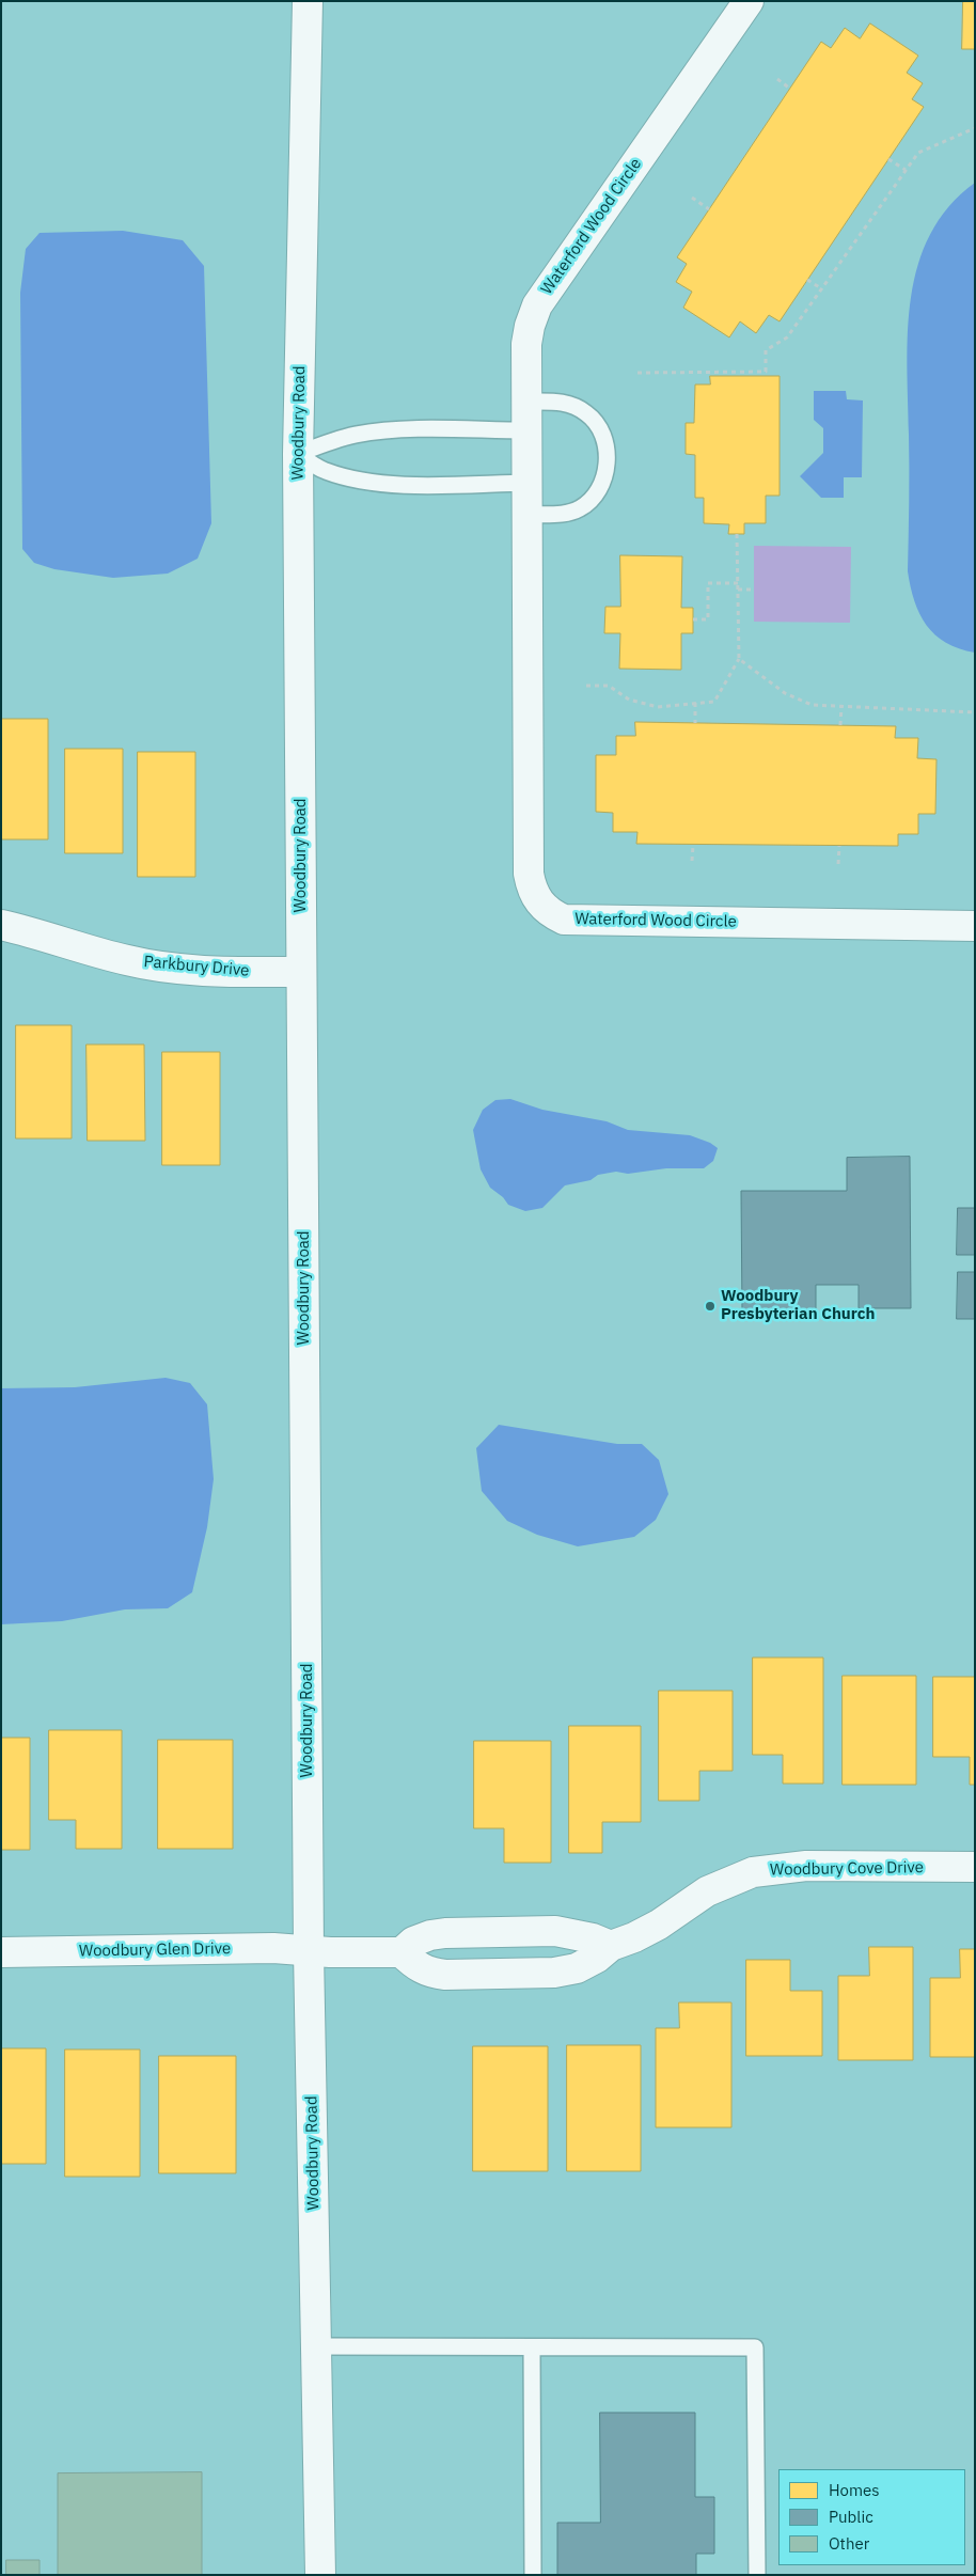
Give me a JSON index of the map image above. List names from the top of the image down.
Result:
{
  "streets": {
    "street": [
      "Waterford Wood Circle",
      "Woodbury Road",
      "Parkbury Drive",
      "Woodbury Cove Drive",
      "Woodbury Glen Drive"
    ]
  },
  "crossings": [
    ["Woodbury Road", "Parkbury Drive"],
    ["Woodbury Road", "Woodbury Glen Drive"]
  ],
  "places": ["Woodbury Presbyterian Church"],
  "legend": ["Homes", "Public", "Other"]
}
